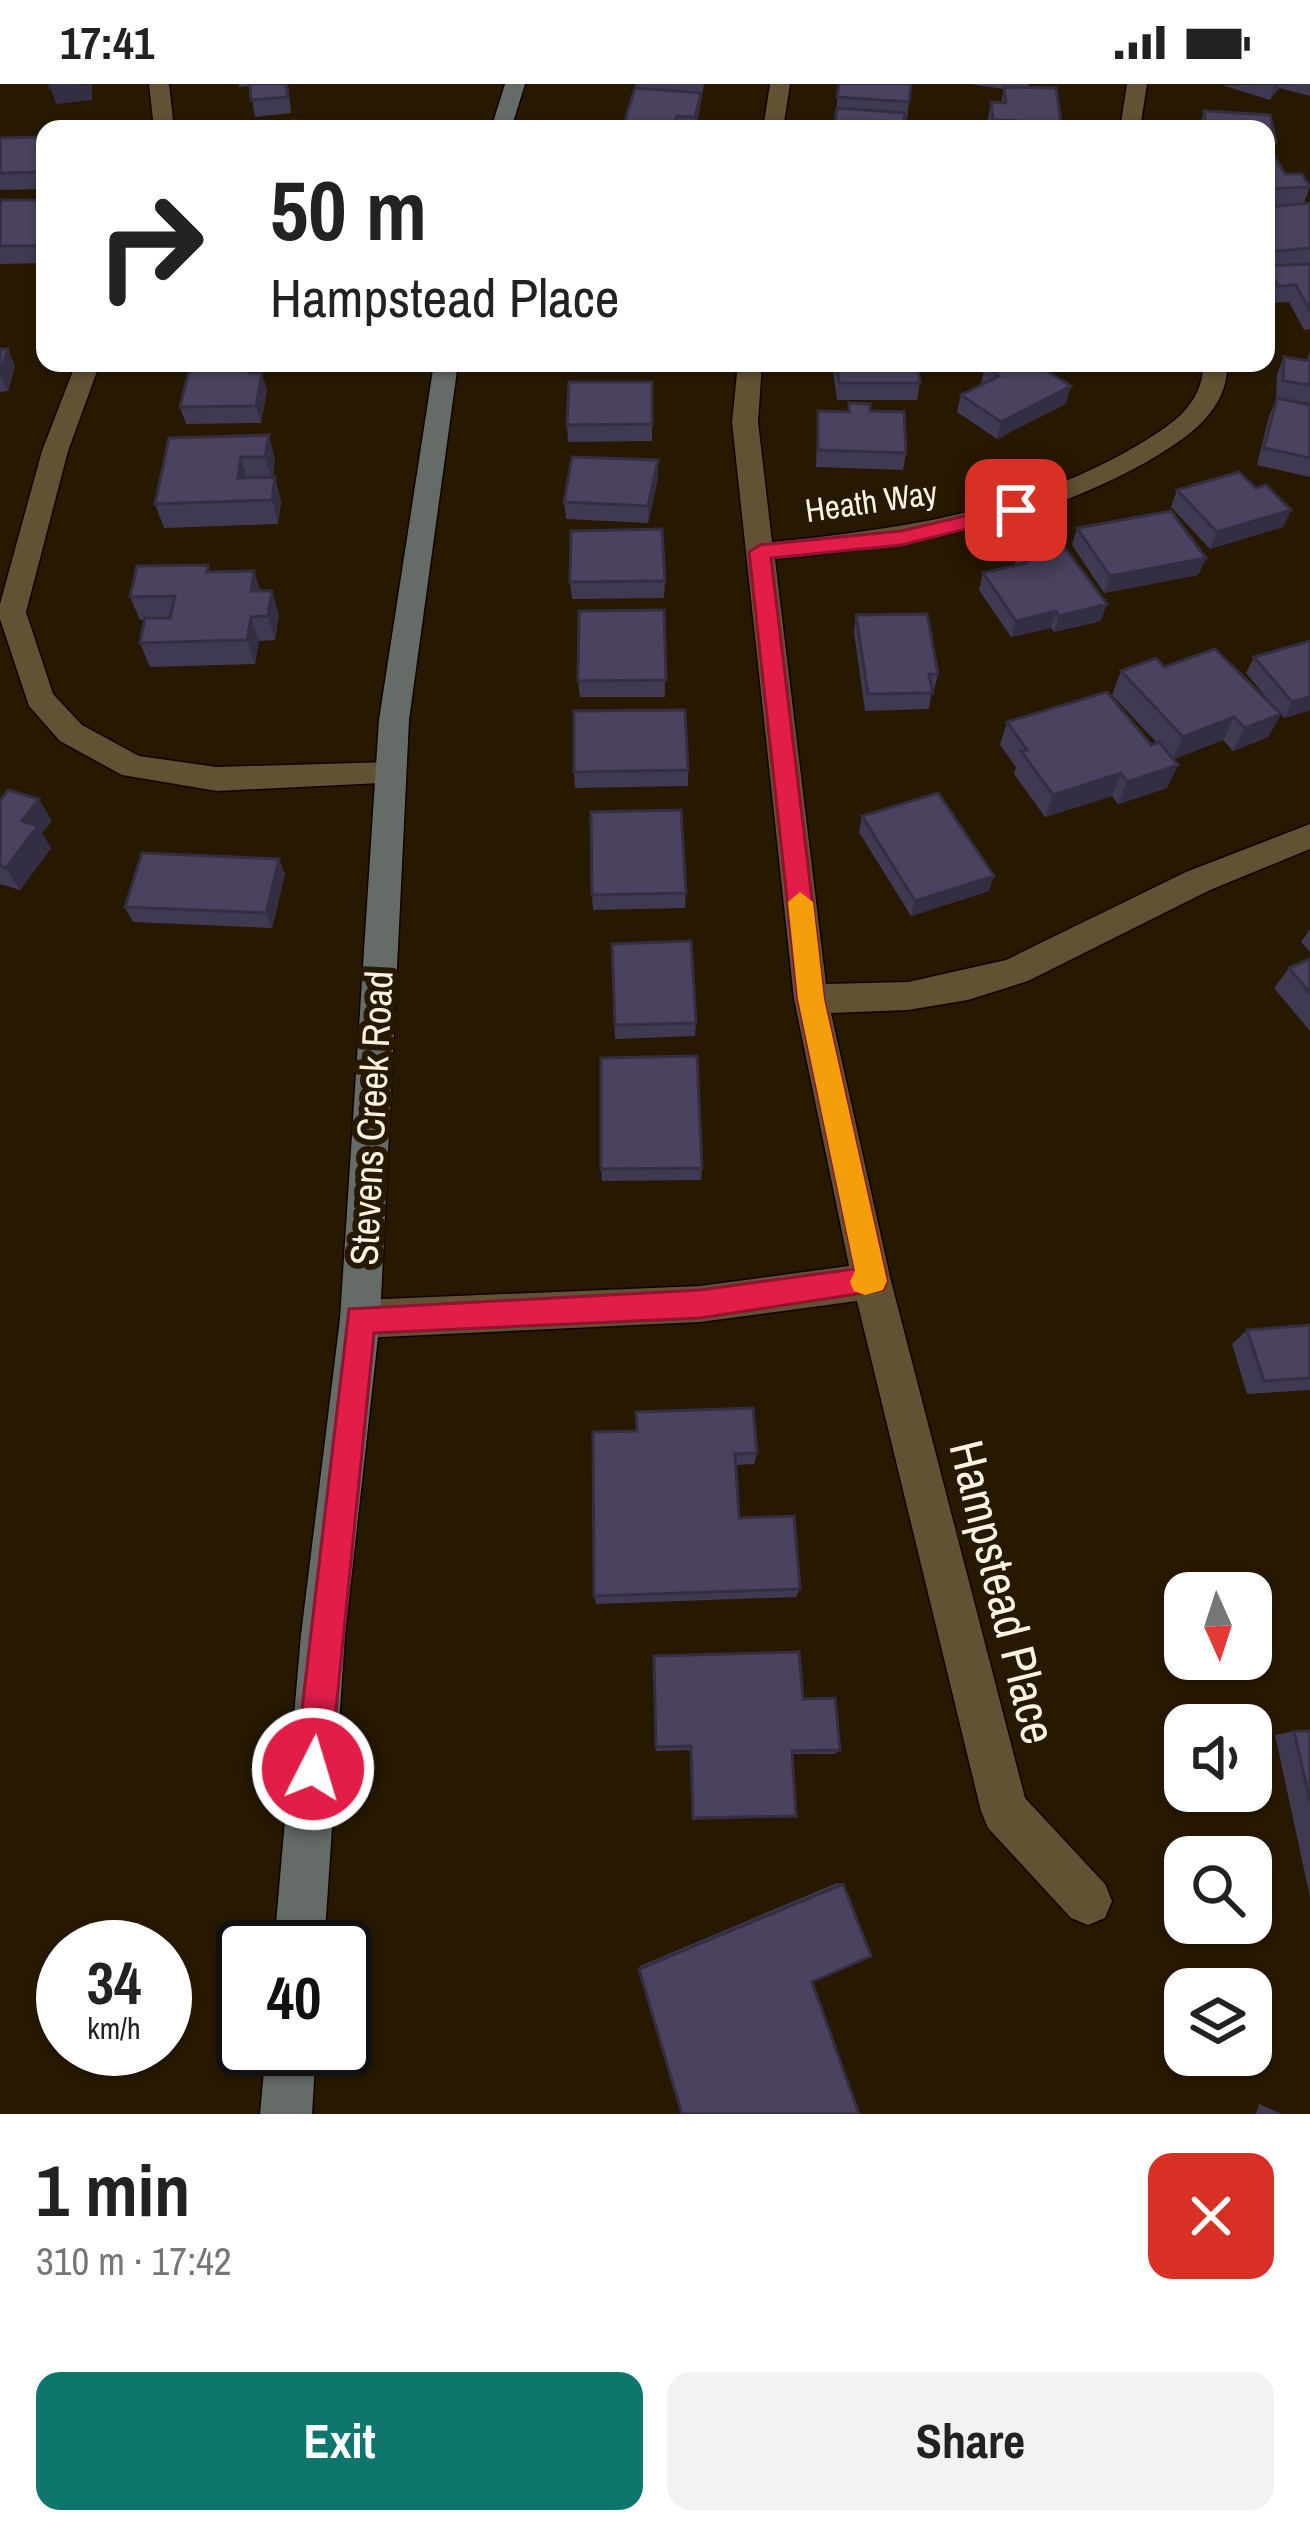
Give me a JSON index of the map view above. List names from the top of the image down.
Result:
{
  "streets": {
    "street": ["Heath Way", "Stevens Creek Road", "Hampstead Place"]
  },
  "crossings": [
    ["Heath Way", "Hampstead Place"]
  ],
  "north": "bottom",
  "page": {
    "status": "17:41",
    "turn": ["50 m", "Hampstead Place"],
    "speed": "34 km/h",
    "limit": "40",
    "heading": ["1 min", "310 m · 17:42"],
    "buttons": ["Exit", "Share"]
  }
}
